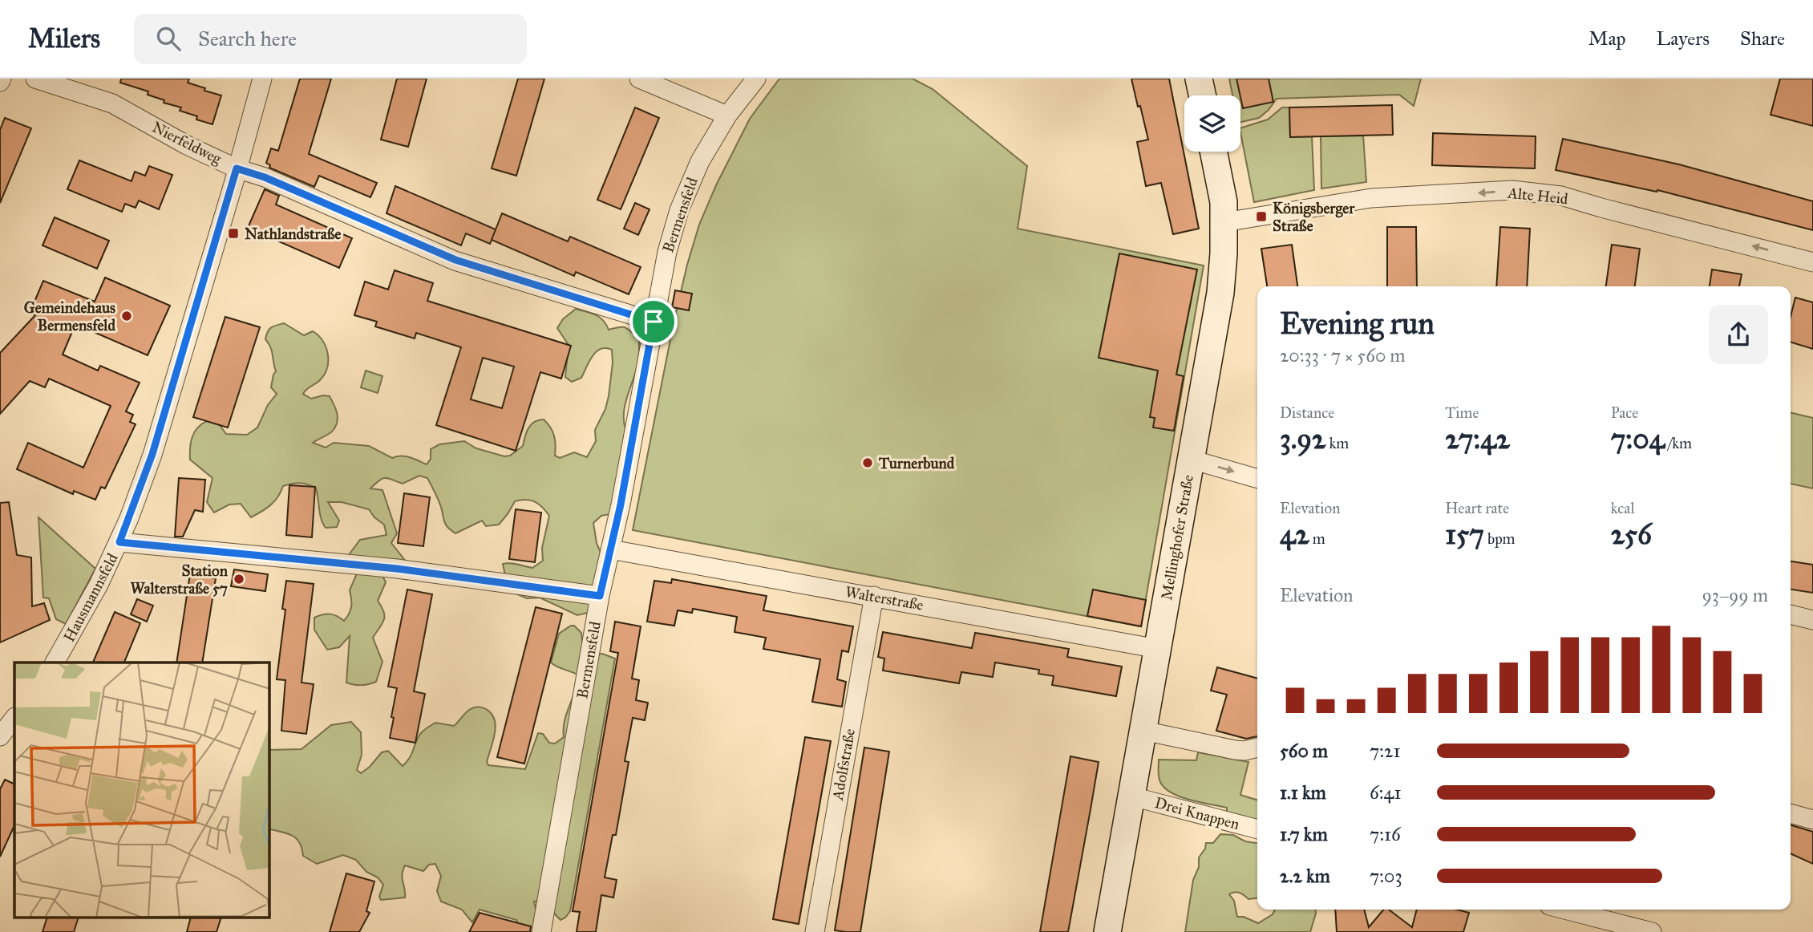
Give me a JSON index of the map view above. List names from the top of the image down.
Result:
{
  "streets": {
    "main road": ["Mellinghofer Straße"],
    "street": [
      "Nierfeldweg",
      "Alte Heid",
      "Bermensfeld",
      "Hausmannsfeld",
      "Walterstraße",
      "Adolfstraße",
      "Drei Knappen"
    ]
  },
  "crossings": [
    ["Nierfeldweg", "Bermensfeld"],
    ["Nierfeldweg", "Hausmannsfeld"],
    ["Alte Heid", "Mellinghofer Straße"],
    ["Bermensfeld", "Walterstraße"],
    ["Mellinghofer Straße", "Walterstraße"],
    ["Mellinghofer Straße", "Drei Knappen"],
    ["Walterstraße", "Adolfstraße"]
  ],
  "one_way": ["Alte Heid"],
  "places": {
    "transit": ["Königsberger Straße", "Nathlandstraße"],
    "other": ["Gemeindehaus Bermensfeld", "Turnerbund", "Station Walterstraße 57"]
  },
  "page": {
    "header": "Milers",
    "search": "Search here",
    "nav": ["Map", "Layers", "Share"],
    "heading": ["Evening run", "20:33 · 7 × 560 m"],
    "stats": [
      ["Distance", "3.92 km"],
      ["Time", "27:42"],
      ["Pace", "7:04 /km"],
      ["Elevation", "42 m"],
      ["Heart rate", "157 bpm"],
      ["kcal", "256"]
    ],
    "chart": ["Elevation", "93–99 m"],
    "list": [
      {
        "name": "560 m",
        "note": "7:21"
      },
      {
        "name": "1.1 km",
        "note": "6:41"
      },
      {
        "name": "1.7 km",
        "note": "7:16"
      },
      {
        "name": "2.2 km",
        "note": "7:03"
      }
    ]
  }
}
